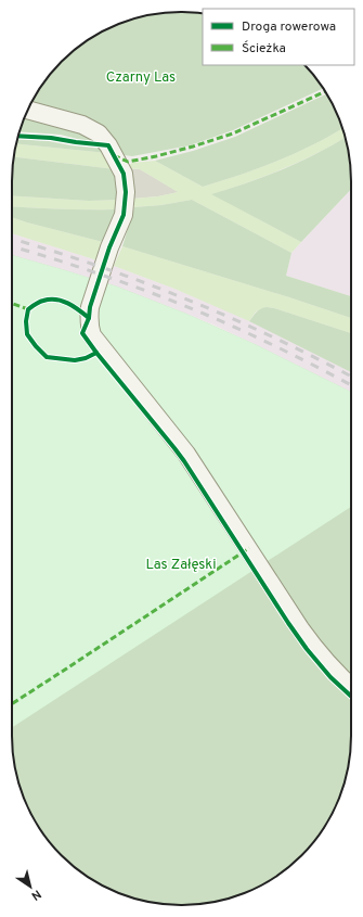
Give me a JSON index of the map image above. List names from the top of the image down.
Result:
{
  "parks": ["Czarny Las", "Las Załęski"],
  "legend": ["Droga rowerowa", "Ścieżka"],
  "north": "bottom right"
}
